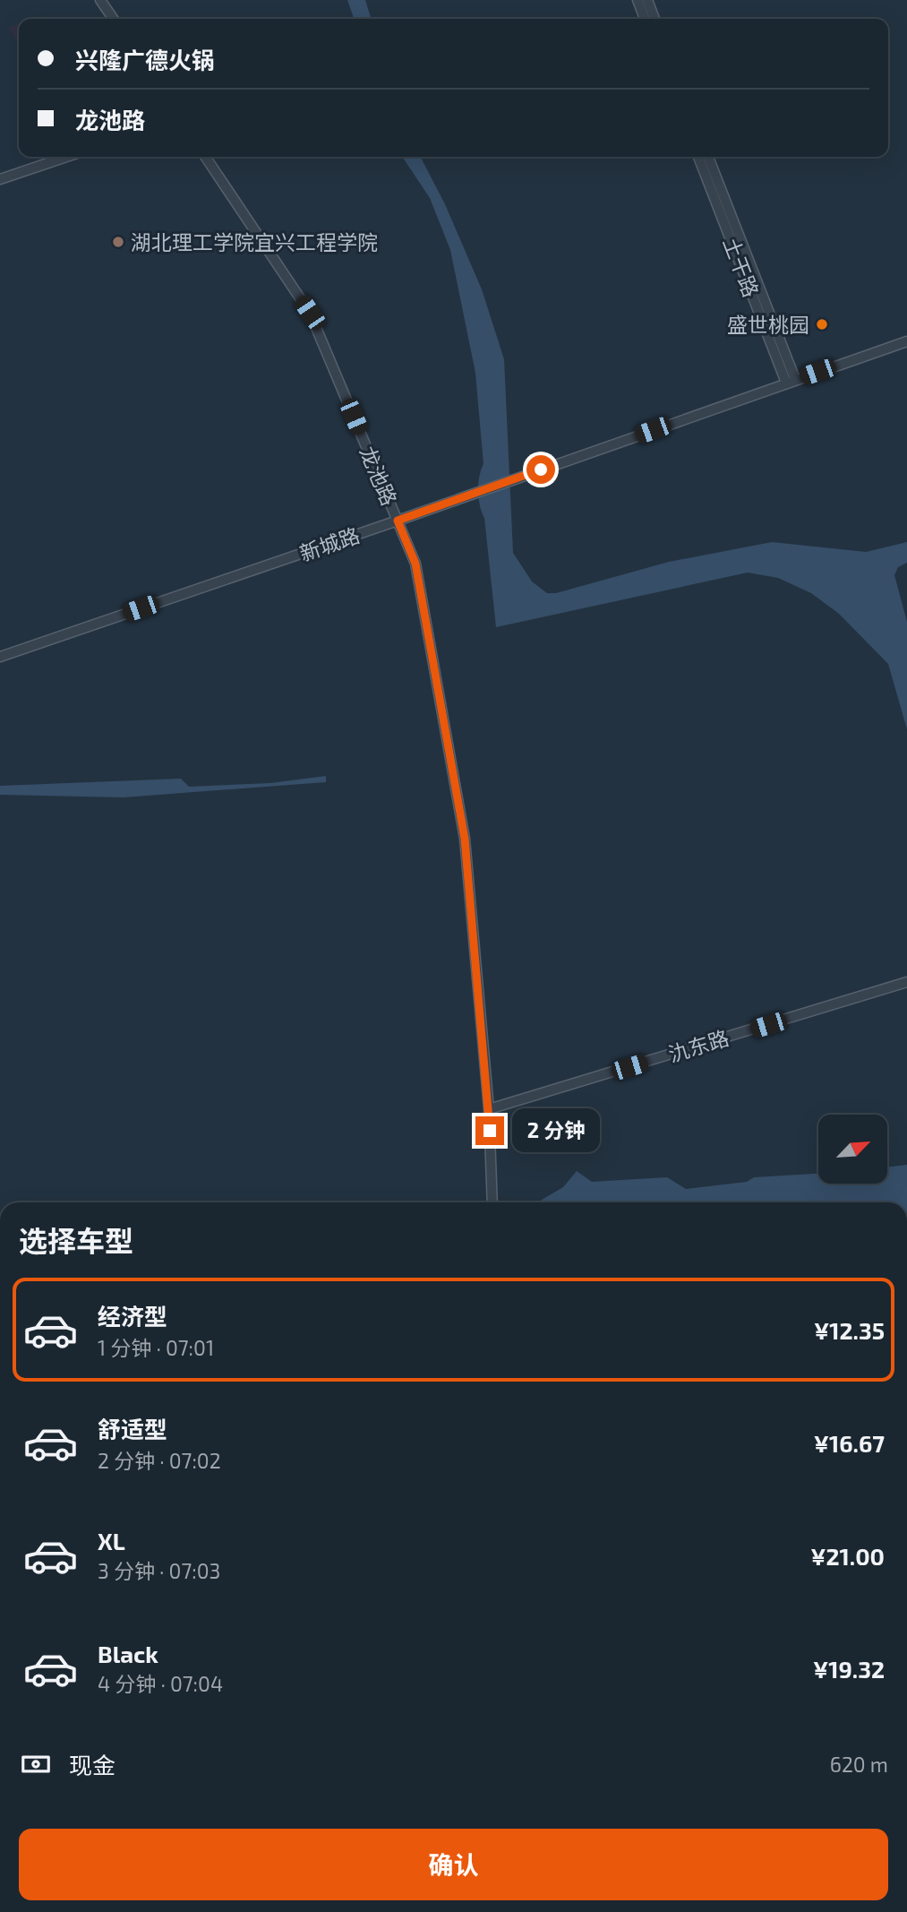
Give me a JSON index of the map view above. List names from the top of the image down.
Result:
{
  "streets": {
    "street": [
      "土干路",
      "龙池路",
      "新城路",
      "氿东路"
    ]
  },
  "crossings": [
    ["土干路", "新城路"],
    ["龙池路", "新城路"],
    ["龙池路", "氿东路"]
  ],
  "places": ["湖北理工学院宜兴工程学院", "盛世桃园"],
  "north": "top right",
  "page": {
    "banner": ["兴隆广德火锅", "龙池路"],
    "bubble": "2 分钟",
    "heading": "选择车型",
    "list": [
      {
        "name": "经济型",
        "note": "1 分钟 · 07:01",
        "value": "¥12.35"
      },
      {
        "name": "舒适型",
        "note": "2 分钟 · 07:02",
        "value": "¥16.67"
      },
      {
        "name": "XL",
        "note": "3 分钟 · 07:03",
        "value": "¥21.00"
      },
      {
        "name": "Black",
        "note": "4 分钟 · 07:04",
        "value": "¥19.32"
      }
    ],
    "pay": ["现金", "620 m"],
    "buttons": "确认"
  }
}
